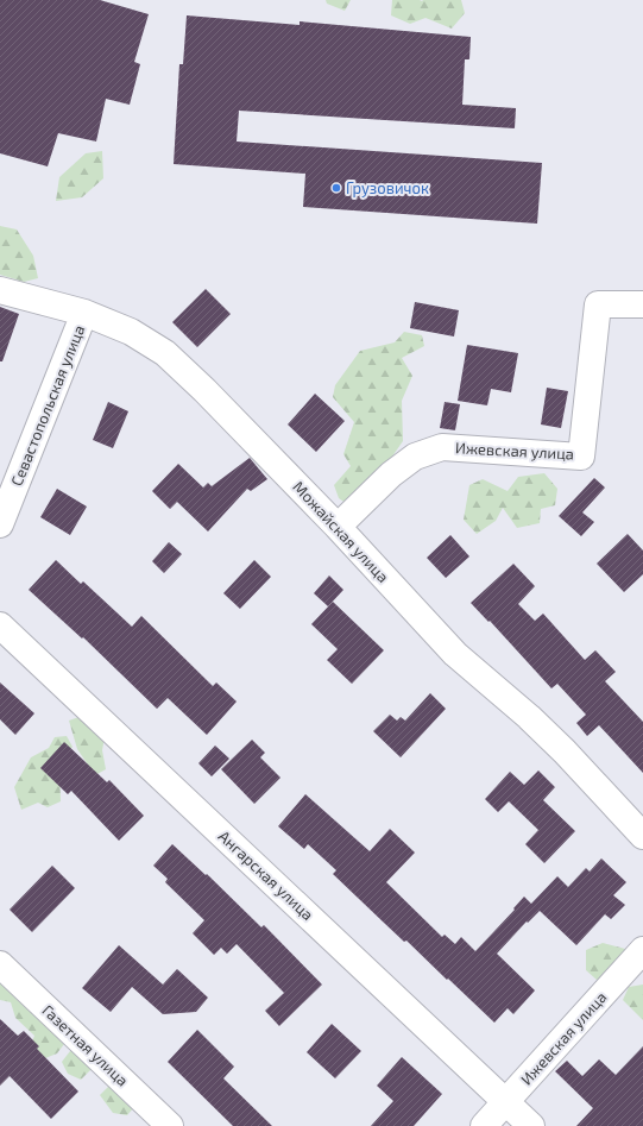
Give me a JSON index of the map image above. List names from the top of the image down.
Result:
{
  "streets": {
    "street": [
      "Севастопольская улица",
      "Ижевская улица",
      "Можайская улица",
      "Ангарская улица",
      "Газетная улица"
    ]
  },
  "crossings": [
    ["Севастопольская улица", "Можайская улица"],
    ["Ижевская улица", "Можайская улица"],
    ["Ижевская улица", "Ангарская улица"]
  ],
  "places": ["Грузовичок"]
}
